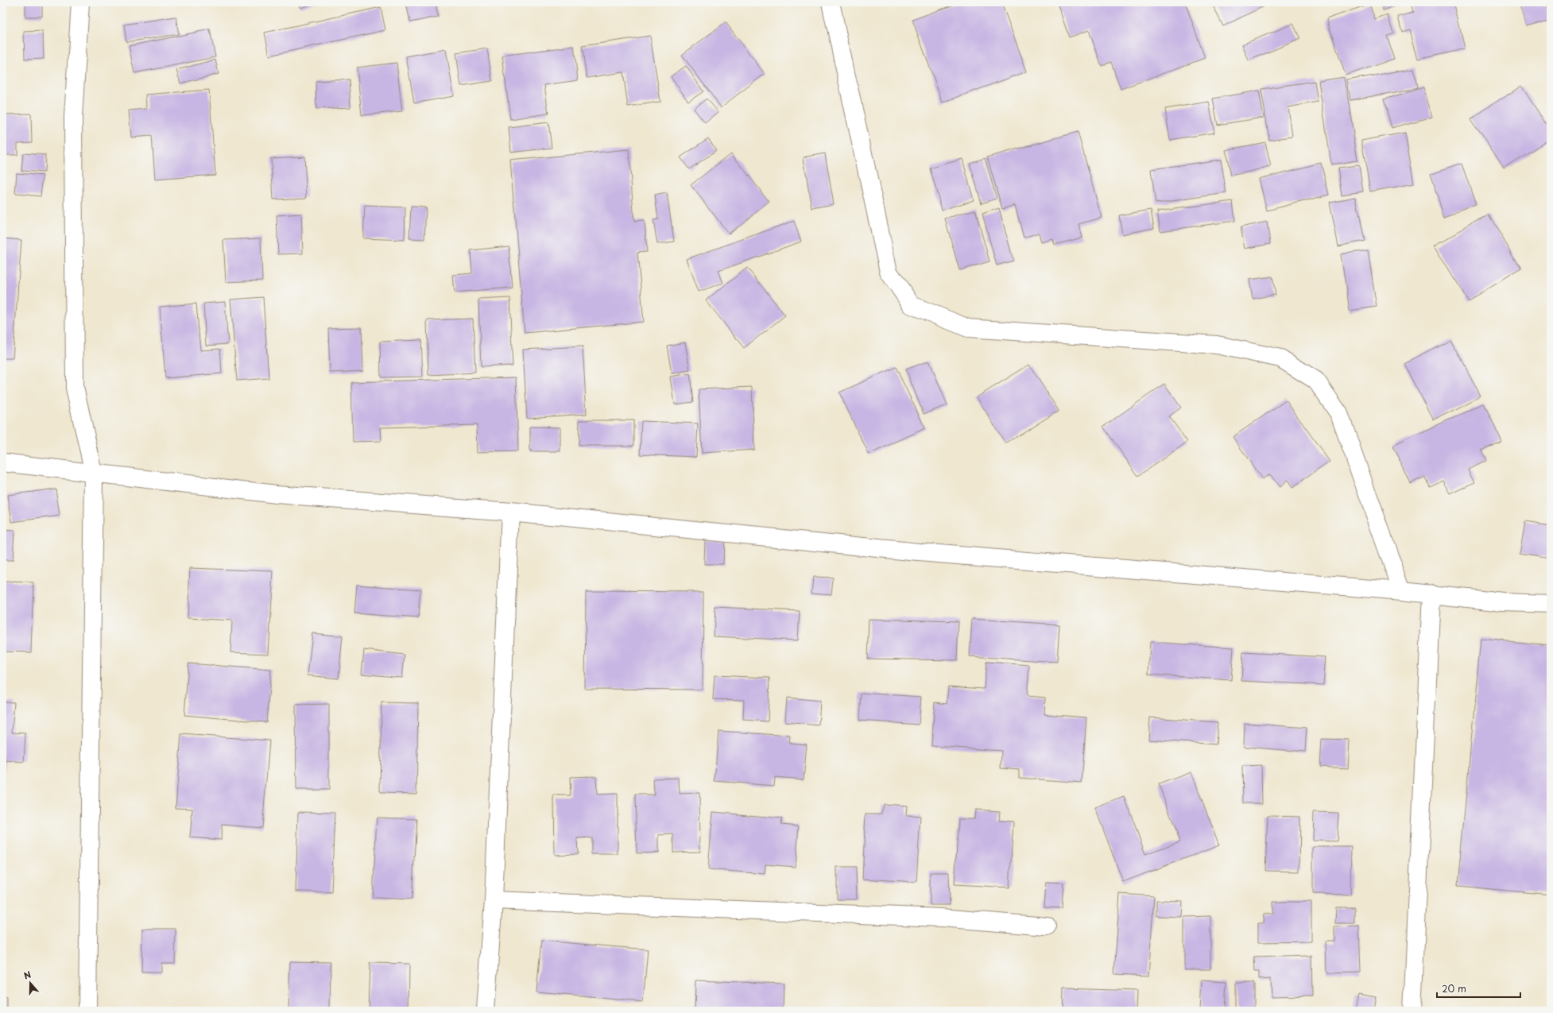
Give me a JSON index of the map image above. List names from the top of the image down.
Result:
{
  "scale_bar": "20 m",
  "north": "top"
}
